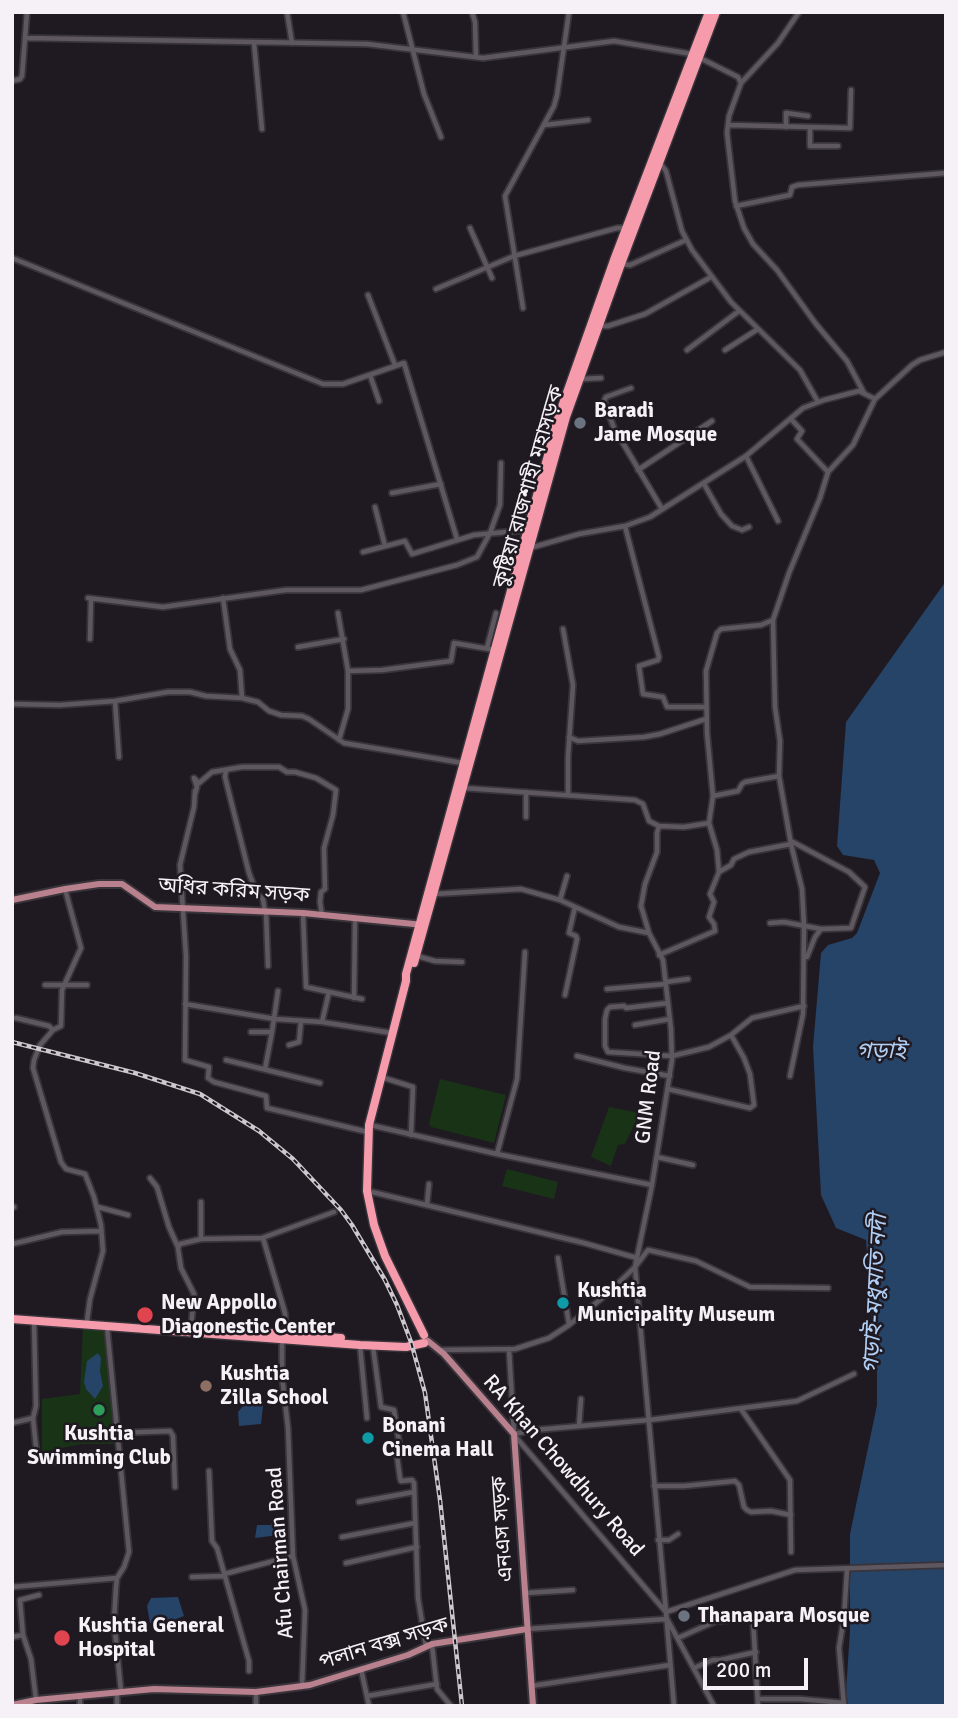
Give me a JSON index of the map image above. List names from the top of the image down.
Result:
{
  "streets": {
    "highway": ["কুষ্টিয়া রাজশাহী মহাসড়ক"],
    "main road": [
      "অধির করিম সড়ক",
      "RA Khan Chowdhury Road",
      "এনএস সড়ক",
      "পলান বক্স সড়ক"
    ],
    "street": ["GNM Road", "Afu Chairman Road"]
  },
  "crossings": [
    ["কুষ্টিয়া রাজশাহী মহাসড়ক", "অধির করিম সড়ক"],
    ["কুষ্টিয়া রাজশাহী মহাসড়ক", "RA Khan Chowdhury Road"],
    ["GNM Road", "RA Khan Chowdhury Road"],
    ["GNM Road", "পলান বক্স সড়ক"],
    ["RA Khan Chowdhury Road", "এনএস সড়ক"],
    ["RA Khan Chowdhury Road", "পলান বক্স সড়ক"],
    ["এনএস সড়ক", "পলান বক্স সড়ক"],
    ["Afu Chairman Road", "পলান বক্স সড়ক"]
  ],
  "water": ["গড়াই", "গড়াই-মধুমতি নদী"],
  "places": [
    "Baradi Jame Mosque",
    "Kushtia Municipality Museum",
    "New Appollo Diagonestic Center",
    "Kushtia Zilla School",
    "Kushtia Swimming Club",
    "Bonani Cinema Hall",
    "Thanapara Mosque",
    "Kushtia General Hospital"
  ],
  "scale_bar": "200 m"
}
